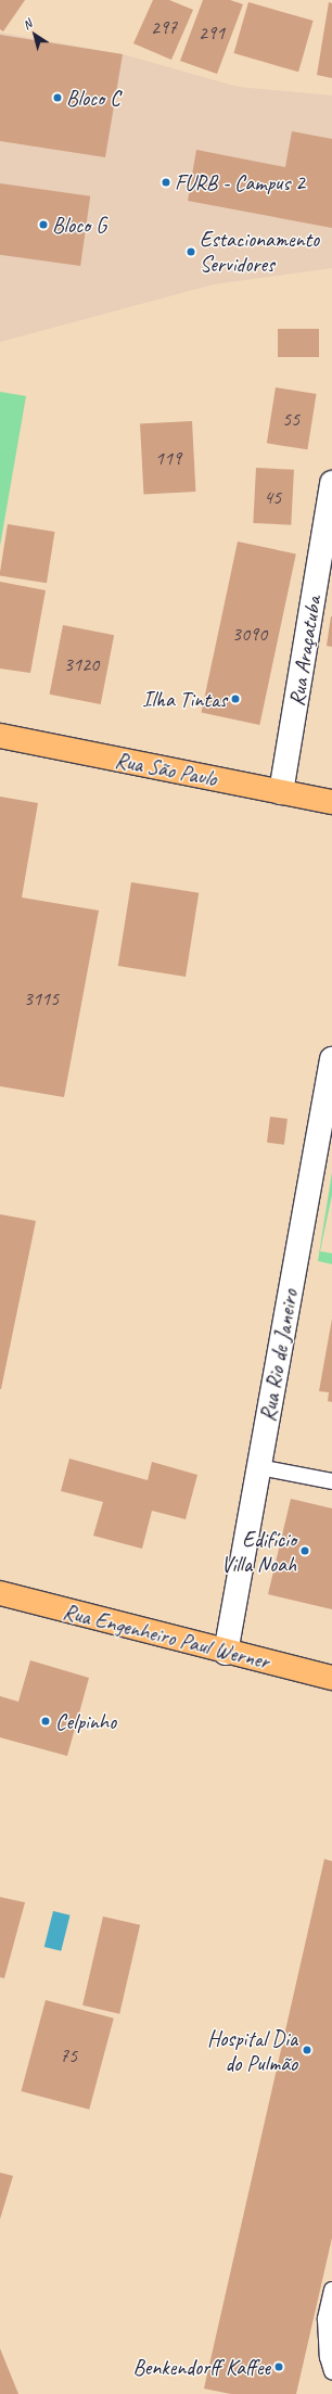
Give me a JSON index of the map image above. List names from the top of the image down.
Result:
{
  "streets": {
    "main road": ["Rua São Paulo", "Rua Engenheiro Paul Werner"],
    "street": ["Rua Araçatuba", "Rua Rio de Janeiro"]
  },
  "crossings": [
    ["Rua Araçatuba", "Rua São Paulo"],
    ["Rua Rio de Janeiro", "Rua Engenheiro Paul Werner"]
  ],
  "places": [
    "Bloco C",
    "FURB - Campus 2",
    "Bloco G",
    "Estacionamento Servidores",
    "Ilha Tintas",
    "Edifício Villa Noah",
    "Celpinho",
    "Hospital Dia do Pulmão",
    "Benkendorff Kaffee"
  ],
  "house_numbers": [
    "297",
    "291",
    "55",
    "119",
    "45",
    "3090",
    "3120",
    "3115",
    "75"
  ],
  "north": "top left"
}
